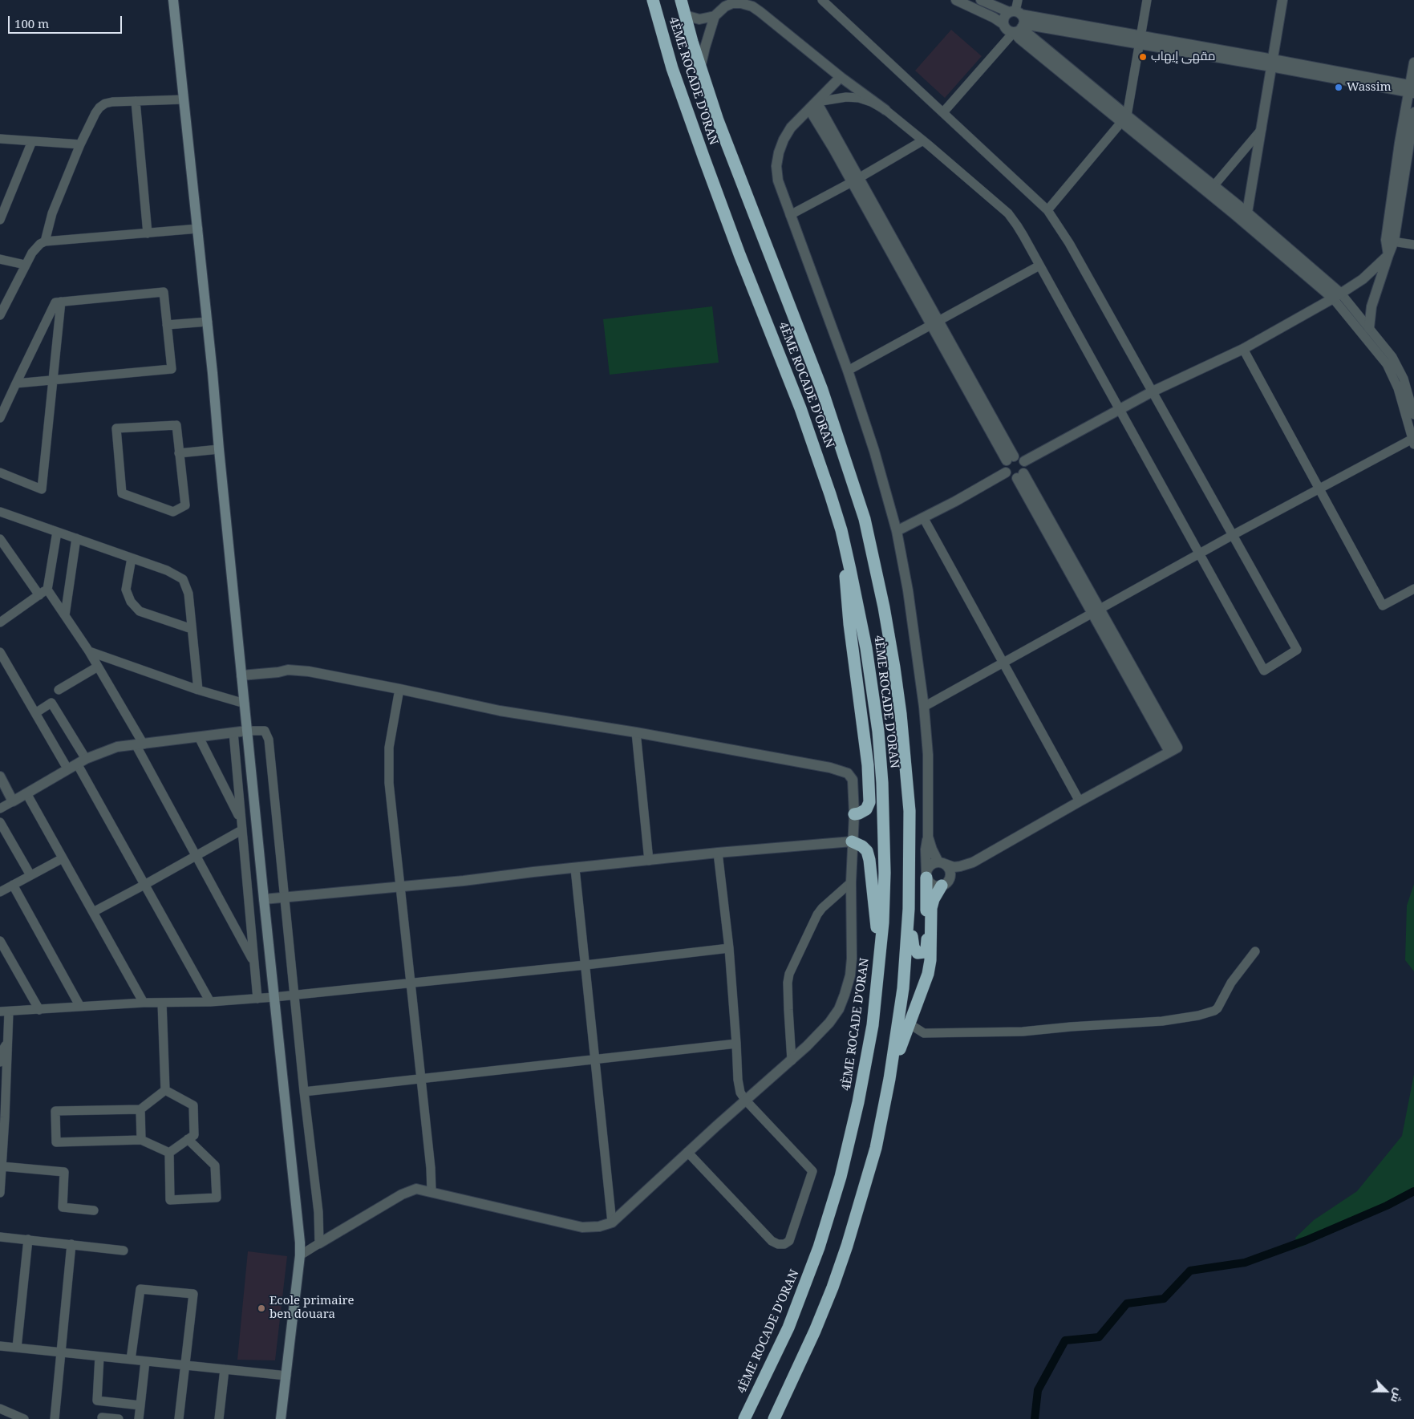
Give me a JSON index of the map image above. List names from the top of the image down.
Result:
{
  "streets": {
    "highway": ["4ÈME ROCADE D'ORAN"]
  },
  "places": ["مقهى إيهاب", "Wassim", "Ecole primaire ben douara"],
  "scale_bar": "100 m",
  "north": "bottom right"
}
